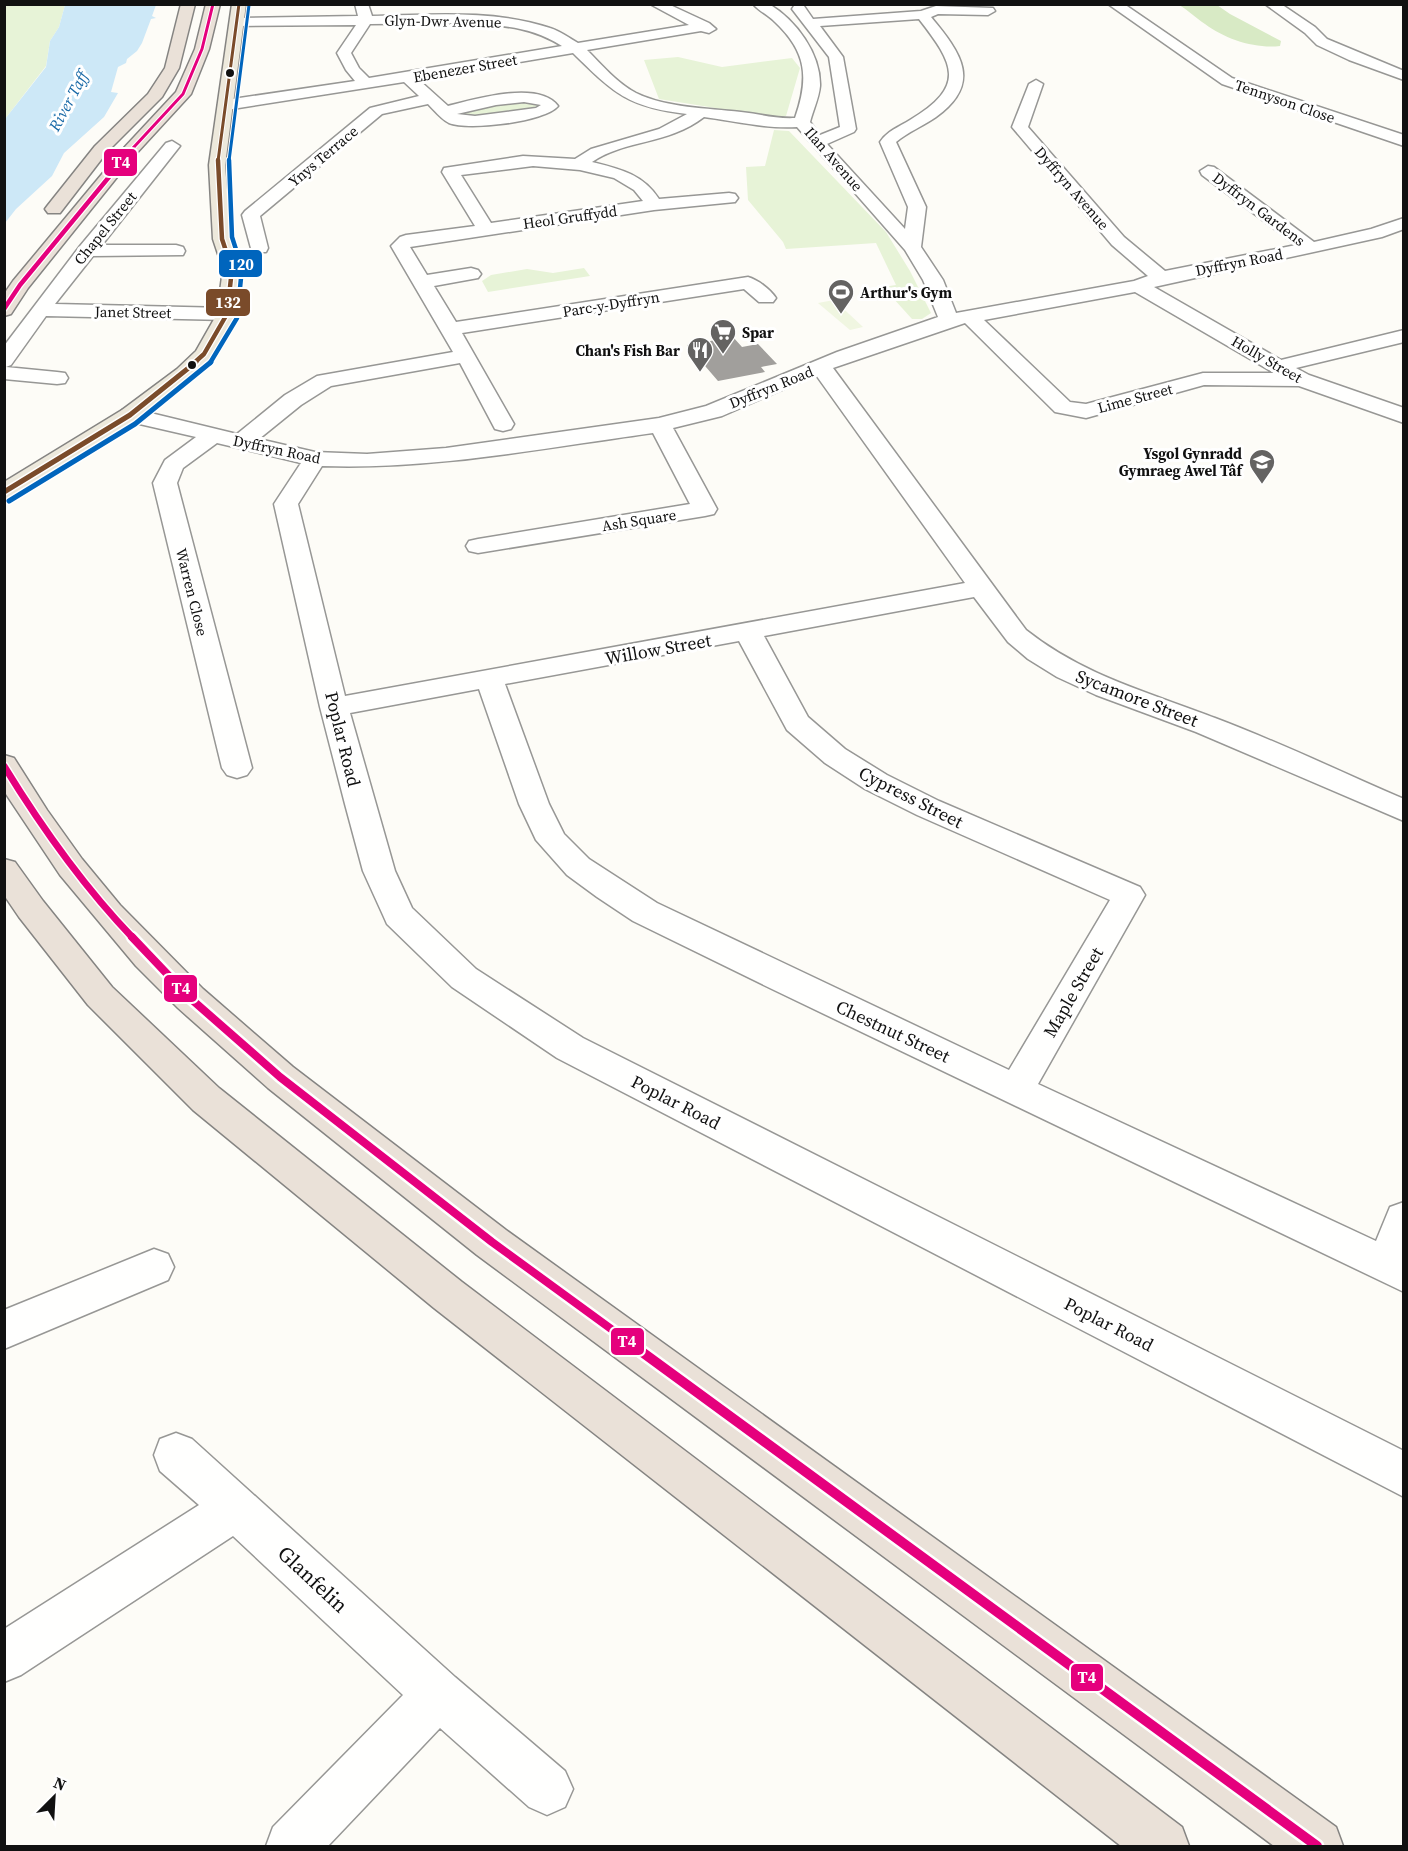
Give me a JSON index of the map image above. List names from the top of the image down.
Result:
{
  "streets": {
    "street": [
      "Glyn-Dwr Avenue",
      "Ebenezer Street",
      "Tennyson Close",
      "Ynys Terrace",
      "Ilan Avenue",
      "Dyffryn Avenue",
      "Dyffryn Gardens",
      "Heol Gruffydd",
      "Chapel Street",
      "Dyffryn Road",
      "Parc-y-Dyffryn",
      "Janet Street",
      "Holly Street",
      "Lime Street",
      "Ash Square",
      "Warren Close",
      "Willow Street",
      "Sycamore Street",
      "Poplar Road",
      "Cypress Street",
      "Maple Street",
      "Chestnut Street",
      "Glanfelin"
    ]
  },
  "crossings": [
    ["Glyn-Dwr Avenue", "Ebenezer Street"],
    ["Glyn-Dwr Avenue", "Ilan Avenue"],
    ["Ilan Avenue", "Dyffryn Road"],
    ["Ilan Avenue", "Lime Street"],
    ["Dyffryn Avenue", "Dyffryn Road"],
    ["Dyffryn Gardens", "Dyffryn Road"],
    ["Chapel Street", "Janet Street"],
    ["Dyffryn Road", "Holly Street"],
    ["Dyffryn Road", "Lime Street"],
    ["Dyffryn Road", "Ash Square"],
    ["Dyffryn Road", "Warren Close"],
    ["Dyffryn Road", "Sycamore Street"],
    ["Dyffryn Road", "Poplar Road"],
    ["Holly Street", "Lime Street"],
    ["Willow Street", "Sycamore Street"],
    ["Willow Street", "Poplar Road"],
    ["Willow Street", "Cypress Street"],
    ["Willow Street", "Chestnut Street"],
    ["Cypress Street", "Maple Street"],
    ["Maple Street", "Chestnut Street"]
  ],
  "water": ["River Taff"],
  "places": {
    "sports": ["Arthur's Gym"],
    "supermarket": ["Spar"],
    "restaurant": ["Chan's Fish Bar"],
    "school or university": ["Ysgol Gynradd Gymraeg Awel Tâf"]
  },
  "lines": ["transit line T4", "transit line 132", "transit line 120"],
  "north": "top right"
}
